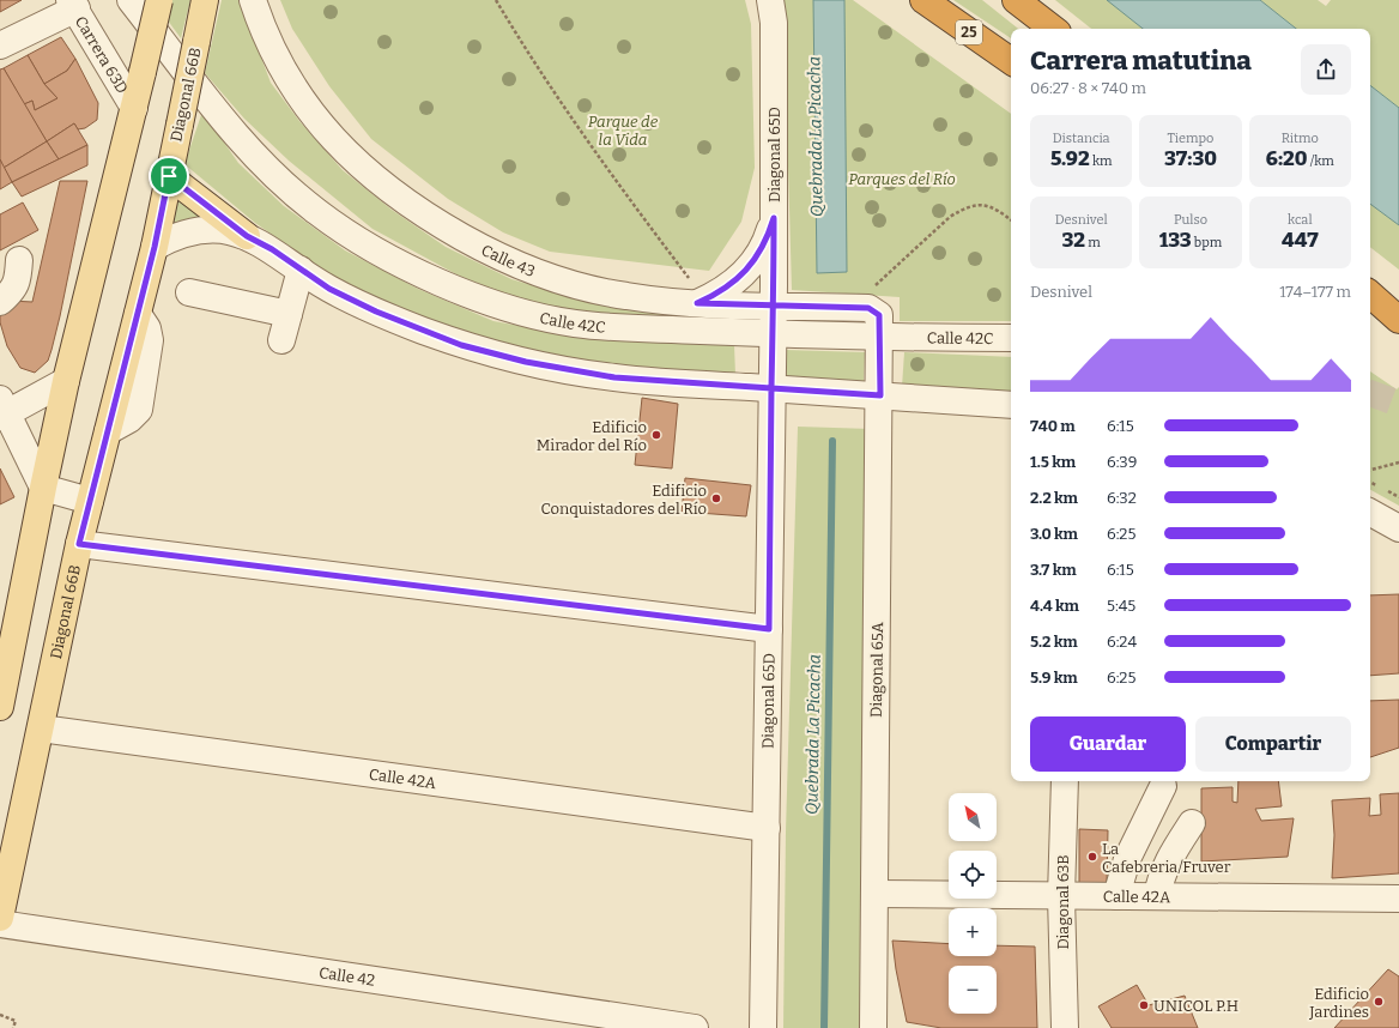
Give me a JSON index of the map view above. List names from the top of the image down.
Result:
{
  "streets": {
    "highway": ["25"],
    "main road": ["Diagonal 66B"],
    "street": [
      "Carrera 63D",
      "Diagonal 65D",
      "Calle 43",
      "Calle 42C",
      "Diagonal 65A",
      "Calle 42A",
      "Diagonal 63B",
      "Calle 42"
    ]
  },
  "crossings": [
    ["Diagonal 66B", "Calle 42A"],
    ["Diagonal 65D", "Calle 43"],
    ["Diagonal 65D", "Calle 42C"],
    ["Diagonal 65D", "Calle 42A"],
    ["Calle 43", "Diagonal 65A"],
    ["Calle 42C", "Diagonal 65A"],
    ["Diagonal 65A", "Calle 42A"],
    ["Calle 42A", "Diagonal 63B"]
  ],
  "water": ["Quebrada La Picacha"],
  "parks": ["Parque de la Vida", "Parques del Río"],
  "places": [
    "Edificio Mirador del Río",
    "Edificio Conquistadores del Río",
    "La Cafebreria/Fruver",
    "Edificio Jardines",
    "UNICOL P.H"
  ],
  "north": "top left",
  "page": {
    "heading": ["Carrera matutina", "06:27 · 8 × 740 m"],
    "stats": [
      ["Distancia", "5.92 km"],
      ["Tiempo", "37:30"],
      ["Ritmo", "6:20 /km"],
      ["Desnivel", "32 m"],
      ["Pulso", "133 bpm"],
      ["kcal", "447"]
    ],
    "chart": ["Desnivel", "174–177 m"],
    "list": [
      {
        "name": "740 m",
        "note": "6:15"
      },
      {
        "name": "1.5 km",
        "note": "6:39"
      },
      {
        "name": "2.2 km",
        "note": "6:32"
      },
      {
        "name": "3.0 km",
        "note": "6:25"
      },
      {
        "name": "3.7 km",
        "note": "6:15"
      },
      {
        "name": "4.4 km",
        "note": "5:45"
      },
      {
        "name": "5.2 km",
        "note": "6:24"
      },
      {
        "name": "5.9 km",
        "note": "6:25"
      }
    ],
    "buttons": ["Guardar", "Compartir"],
    "map_buttons": ["+", "−"]
  }
}
